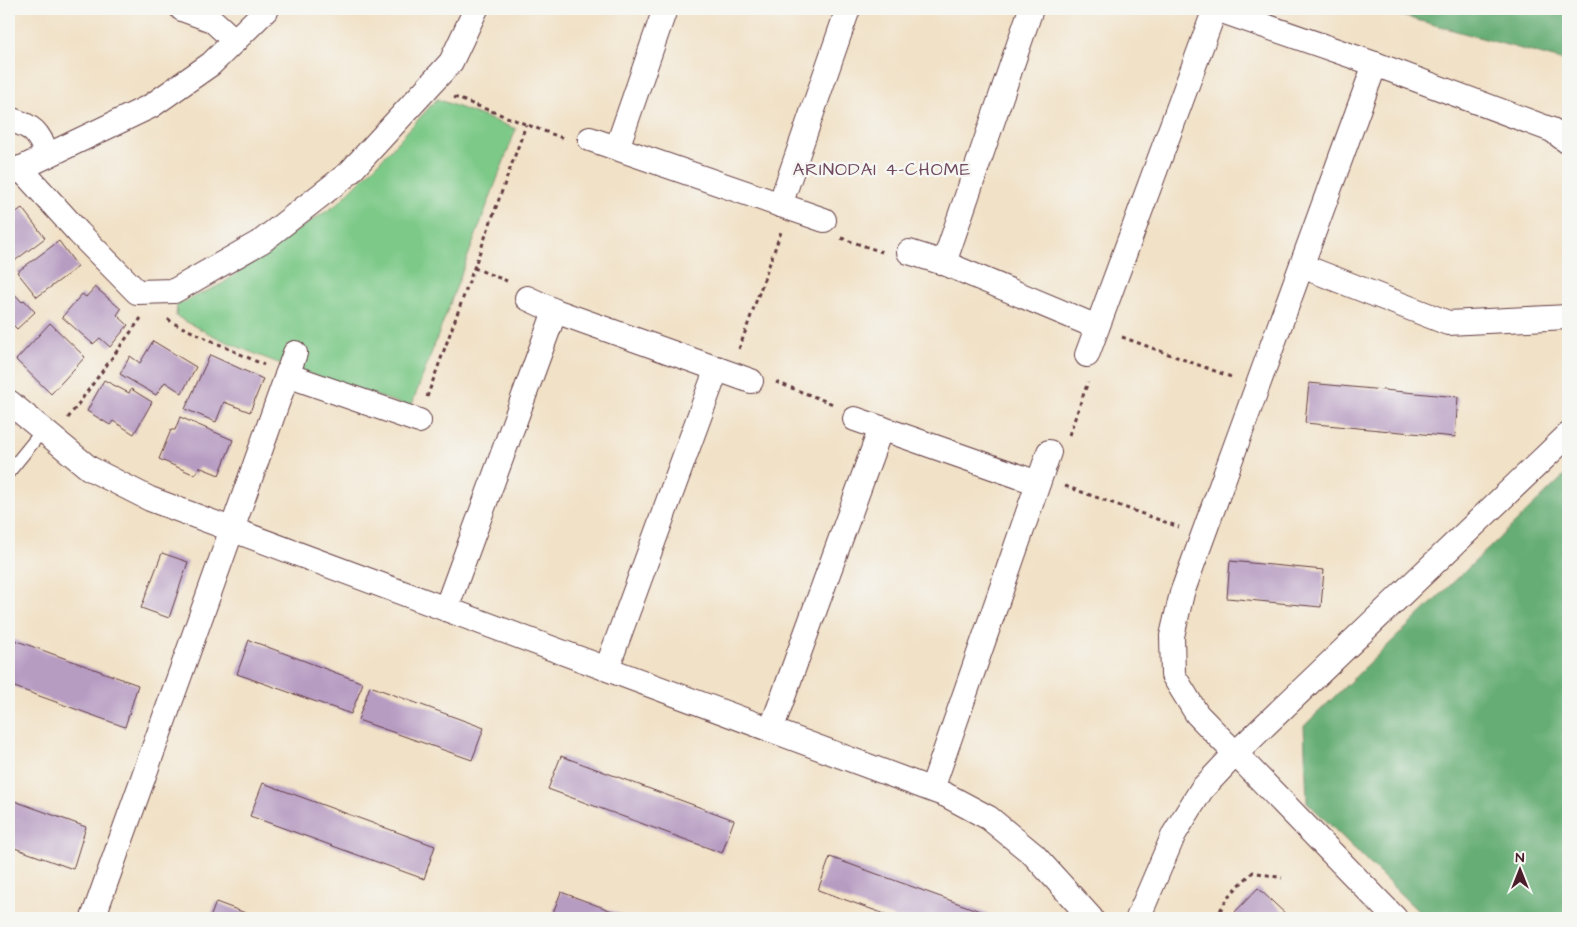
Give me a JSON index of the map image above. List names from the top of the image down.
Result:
{
  "districts": ["ARINODAI 4-CHOME"],
  "north": "top"
}
